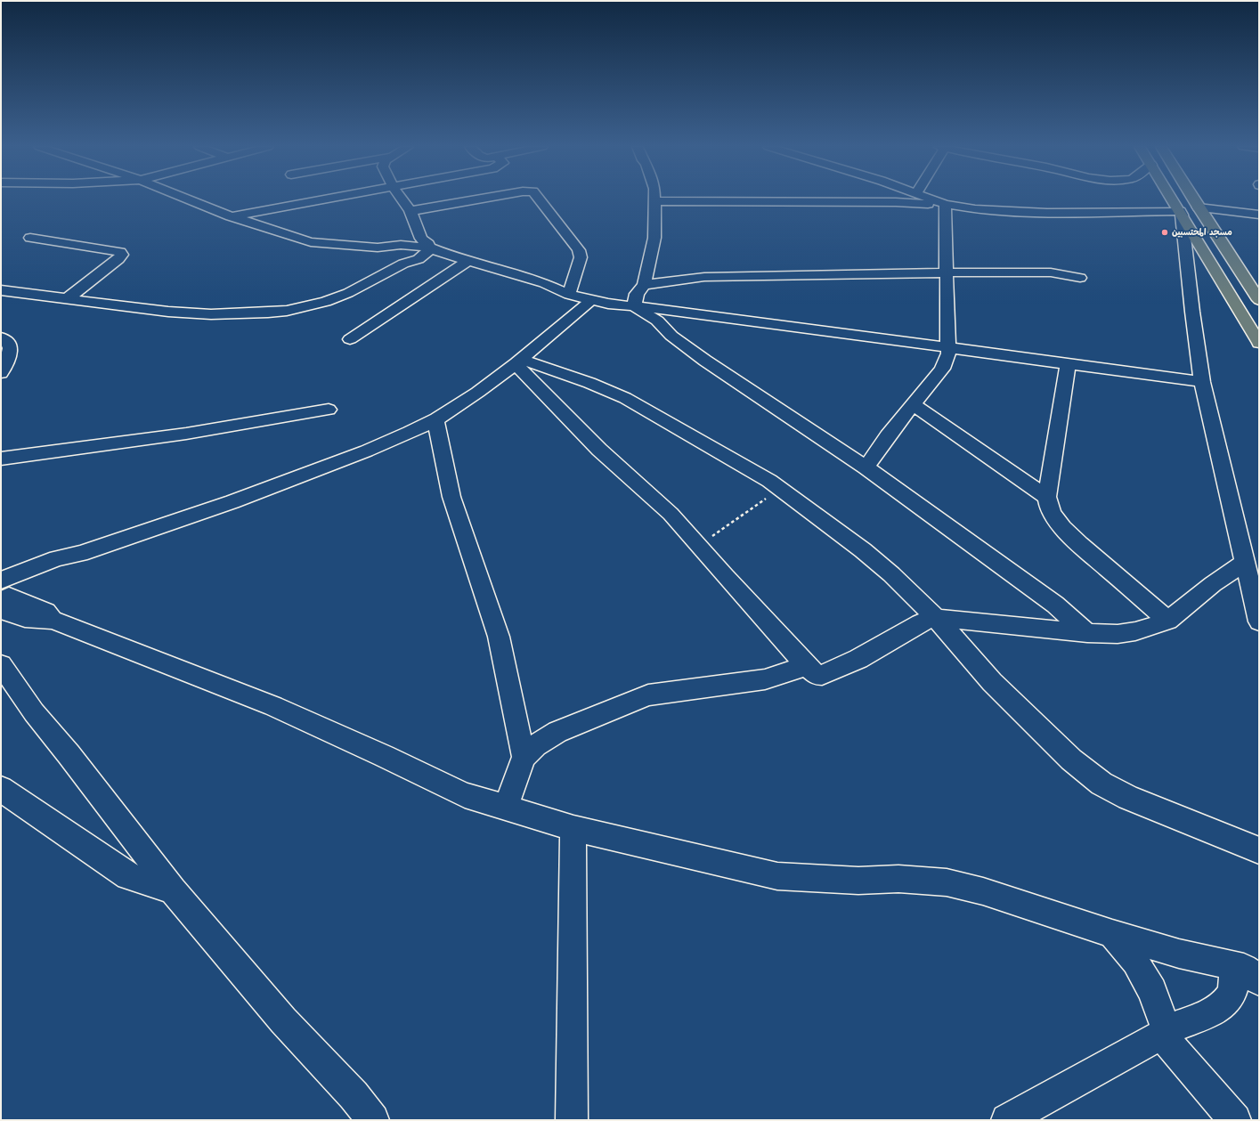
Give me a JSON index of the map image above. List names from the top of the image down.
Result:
{
  "places": ["مسجد المحتسبين"]
}
